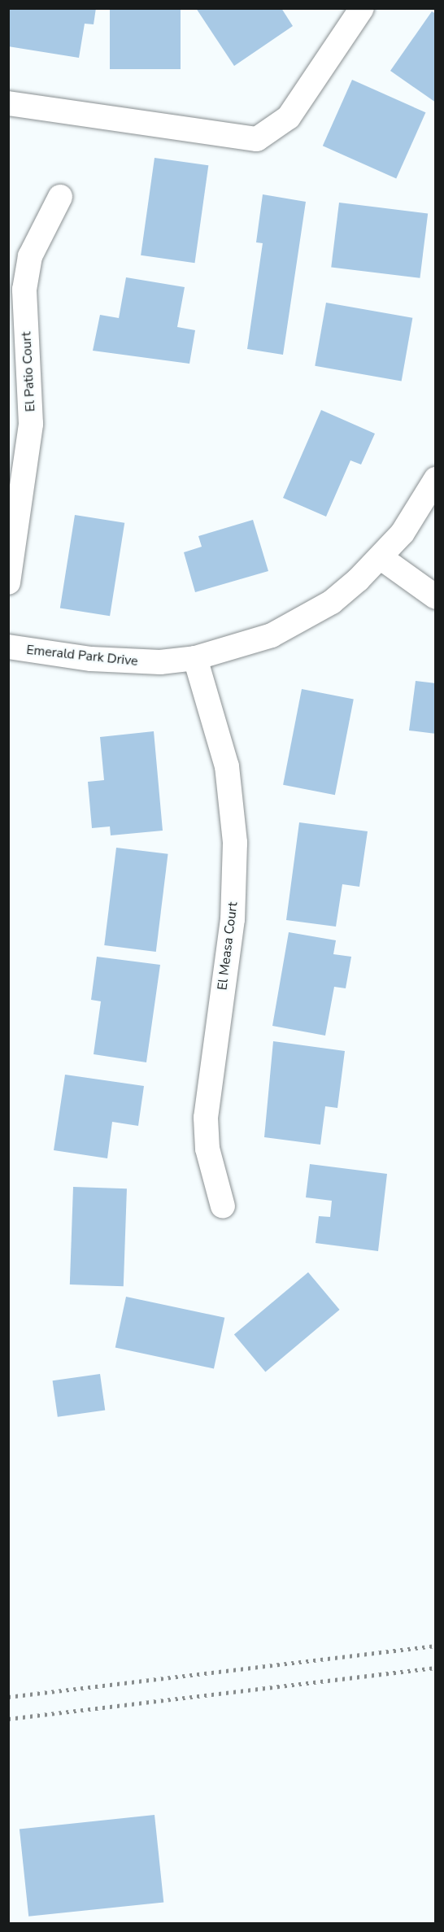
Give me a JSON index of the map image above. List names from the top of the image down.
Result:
{
  "streets": {
    "street": ["El Patio Court", "Emerald Park Drive", "El Measa Court"]
  },
  "crossings": [
    ["Emerald Park Drive", "El Measa Court"]
  ]
}
